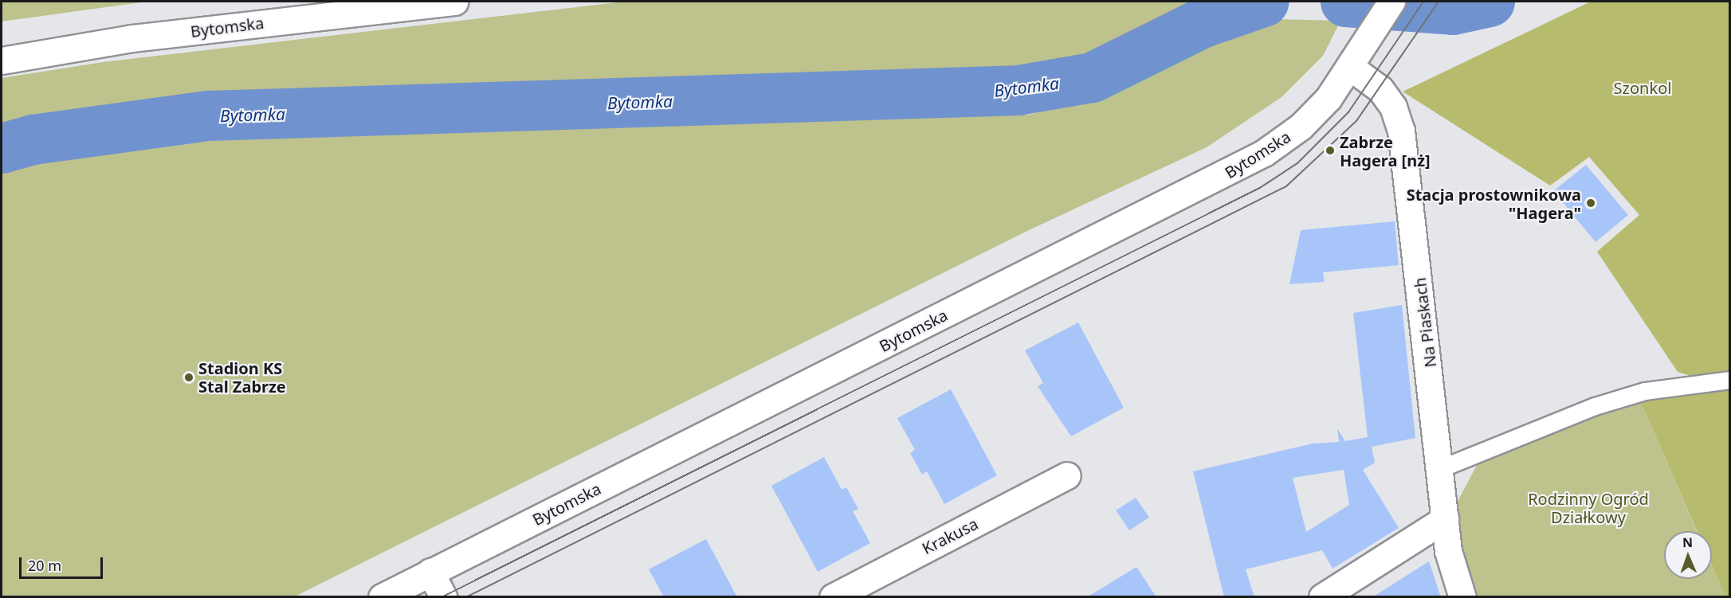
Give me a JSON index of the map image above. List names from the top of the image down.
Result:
{
  "streets": {
    "street": ["Bytomska", "Na Piaskach", "Krakusa"]
  },
  "crossings": [
    ["Bytomska", "Na Piaskach"]
  ],
  "water": ["Bytomka"],
  "parks": ["Szonkol", "Rodzinny Ogród Działkowy"],
  "places": ["Zabrze Hagera [nż]", "Stacja prostownikowa \"Hagera\"", "Stadion KS Stal Zabrze"],
  "scale_bar": "20 m",
  "north": "top"
}
